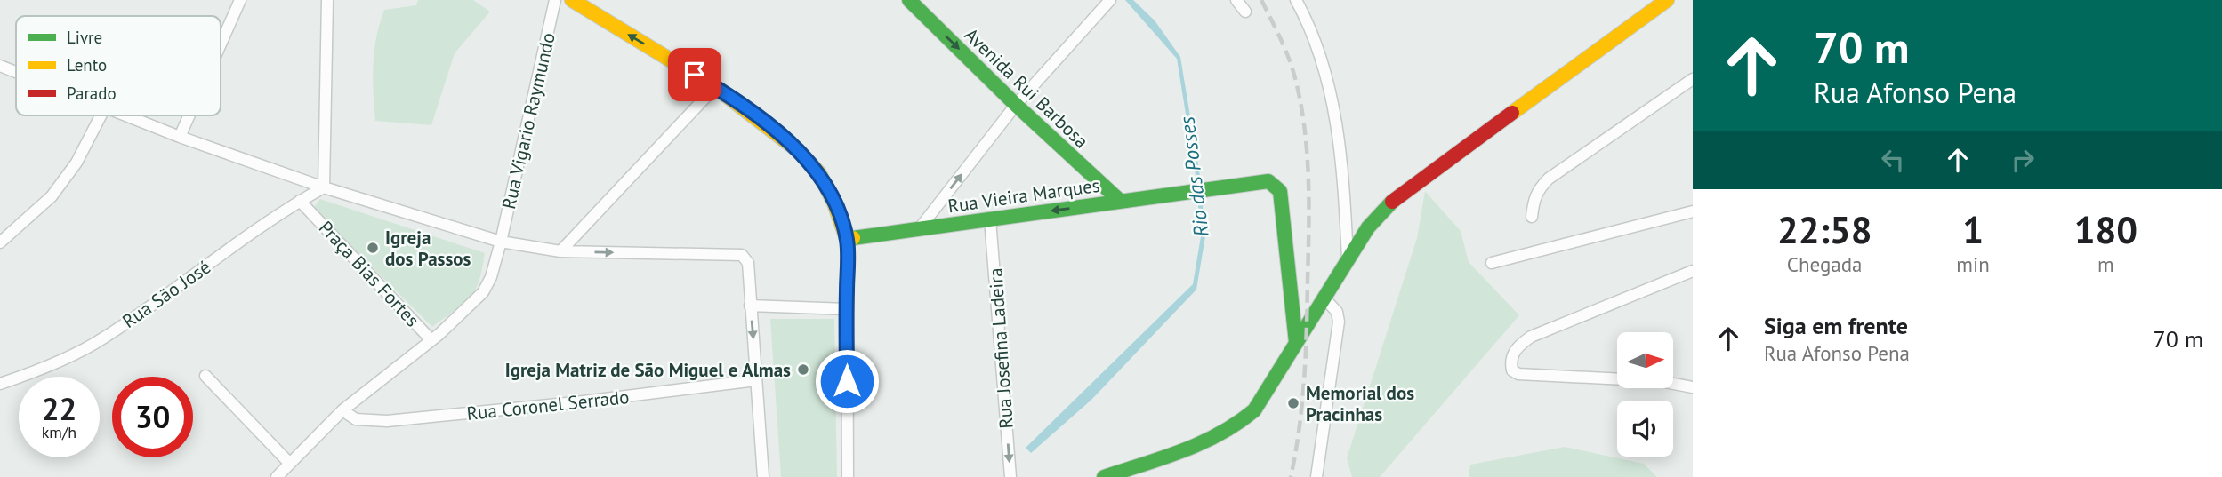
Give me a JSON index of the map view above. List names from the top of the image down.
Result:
{
  "streets": {
    "main road": ["Avenida Rui Barbosa", "Rua Vieira Marques"],
    "street": [
      "Rua Vigario Raymundo",
      "Praça Bias Fortes",
      "Rua São José",
      "Rua Josefina Ladeira",
      "Rua Coronel Serrado"
    ]
  },
  "crossings": [
    ["Avenida Rui Barbosa", "Rua Vieira Marques"],
    ["Rua Vigario Raymundo", "Praça Bias Fortes"],
    ["Rua Vieira Marques", "Rua Josefina Ladeira"],
    ["Praça Bias Fortes", "Rua São José"]
  ],
  "one_way": ["Avenida Rui Barbosa", "Rua Josefina Ladeira"],
  "water": ["Rio das Posses"],
  "places": ["Igreja dos Passos", "Igreja Matriz de São Miguel e Almas", "Memorial dos Pracinhas"],
  "legend": ["Livre", "Lento", "Parado"],
  "north": "right",
  "page": {
    "turn": ["70 m", "Rua Afonso Pena"],
    "eta": [
      "22:58",
      "Chegada",
      "1",
      "min",
      "180",
      "m"
    ],
    "list": [
      {
        "name": "Siga em frente",
        "note": "Rua Afonso Pena",
        "value": "70 m"
      }
    ],
    "speed": "22 km/h",
    "limit": "30"
  }
}
